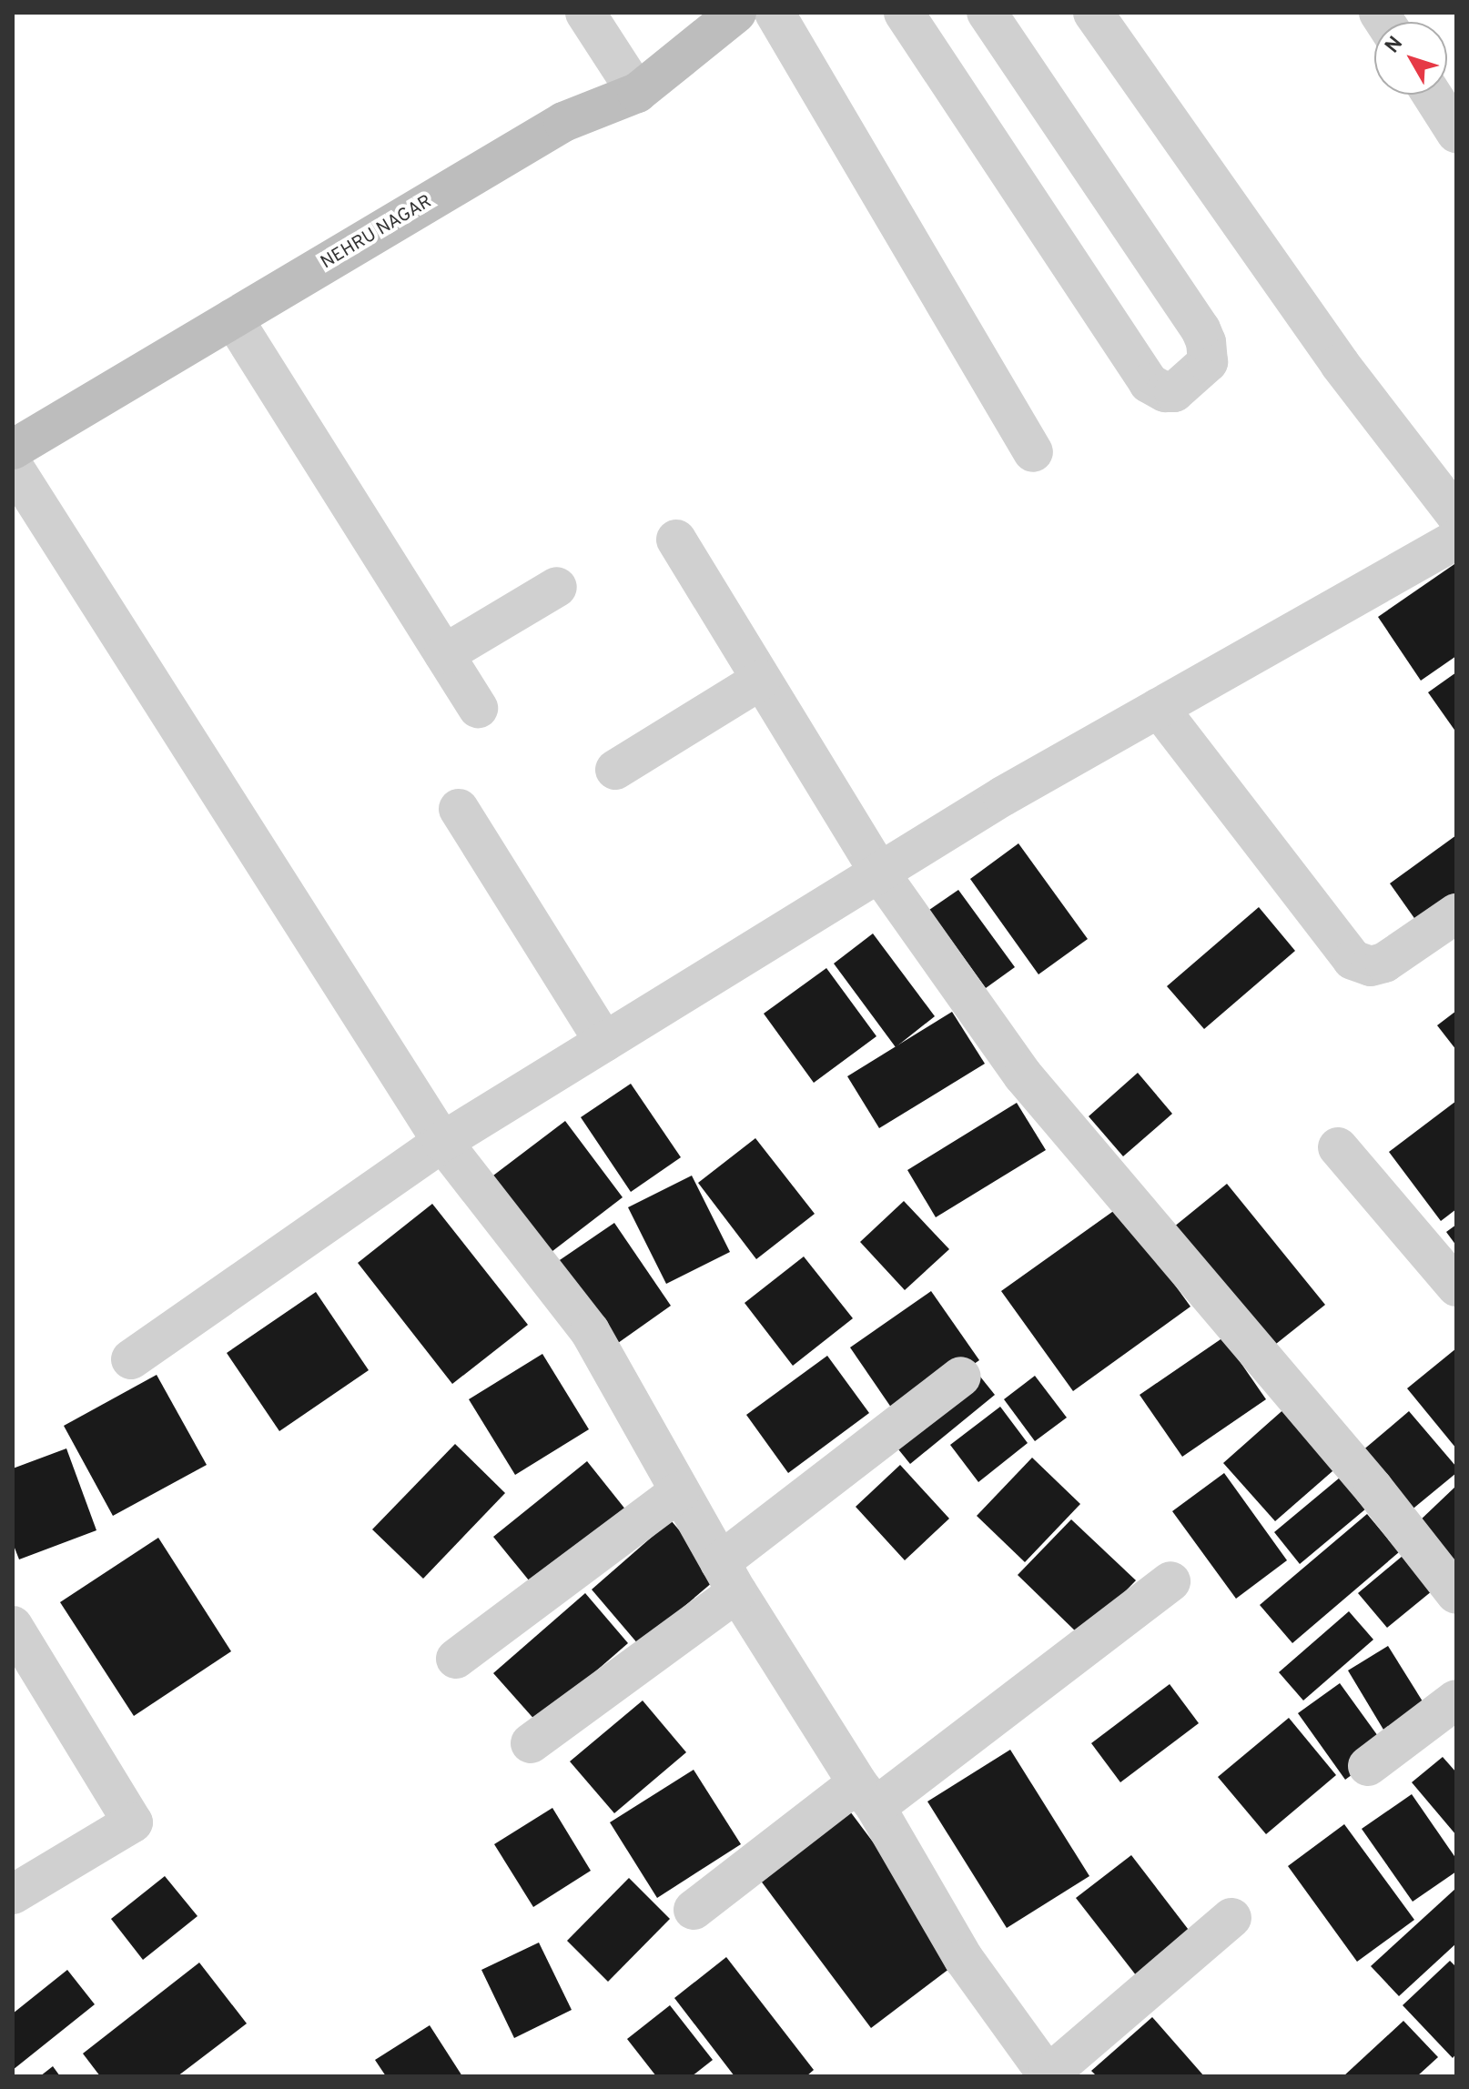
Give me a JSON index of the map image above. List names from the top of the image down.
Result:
{
  "streets": {
    "street": ["NEHRU NAGAR"]
  },
  "north": "top left"
}
